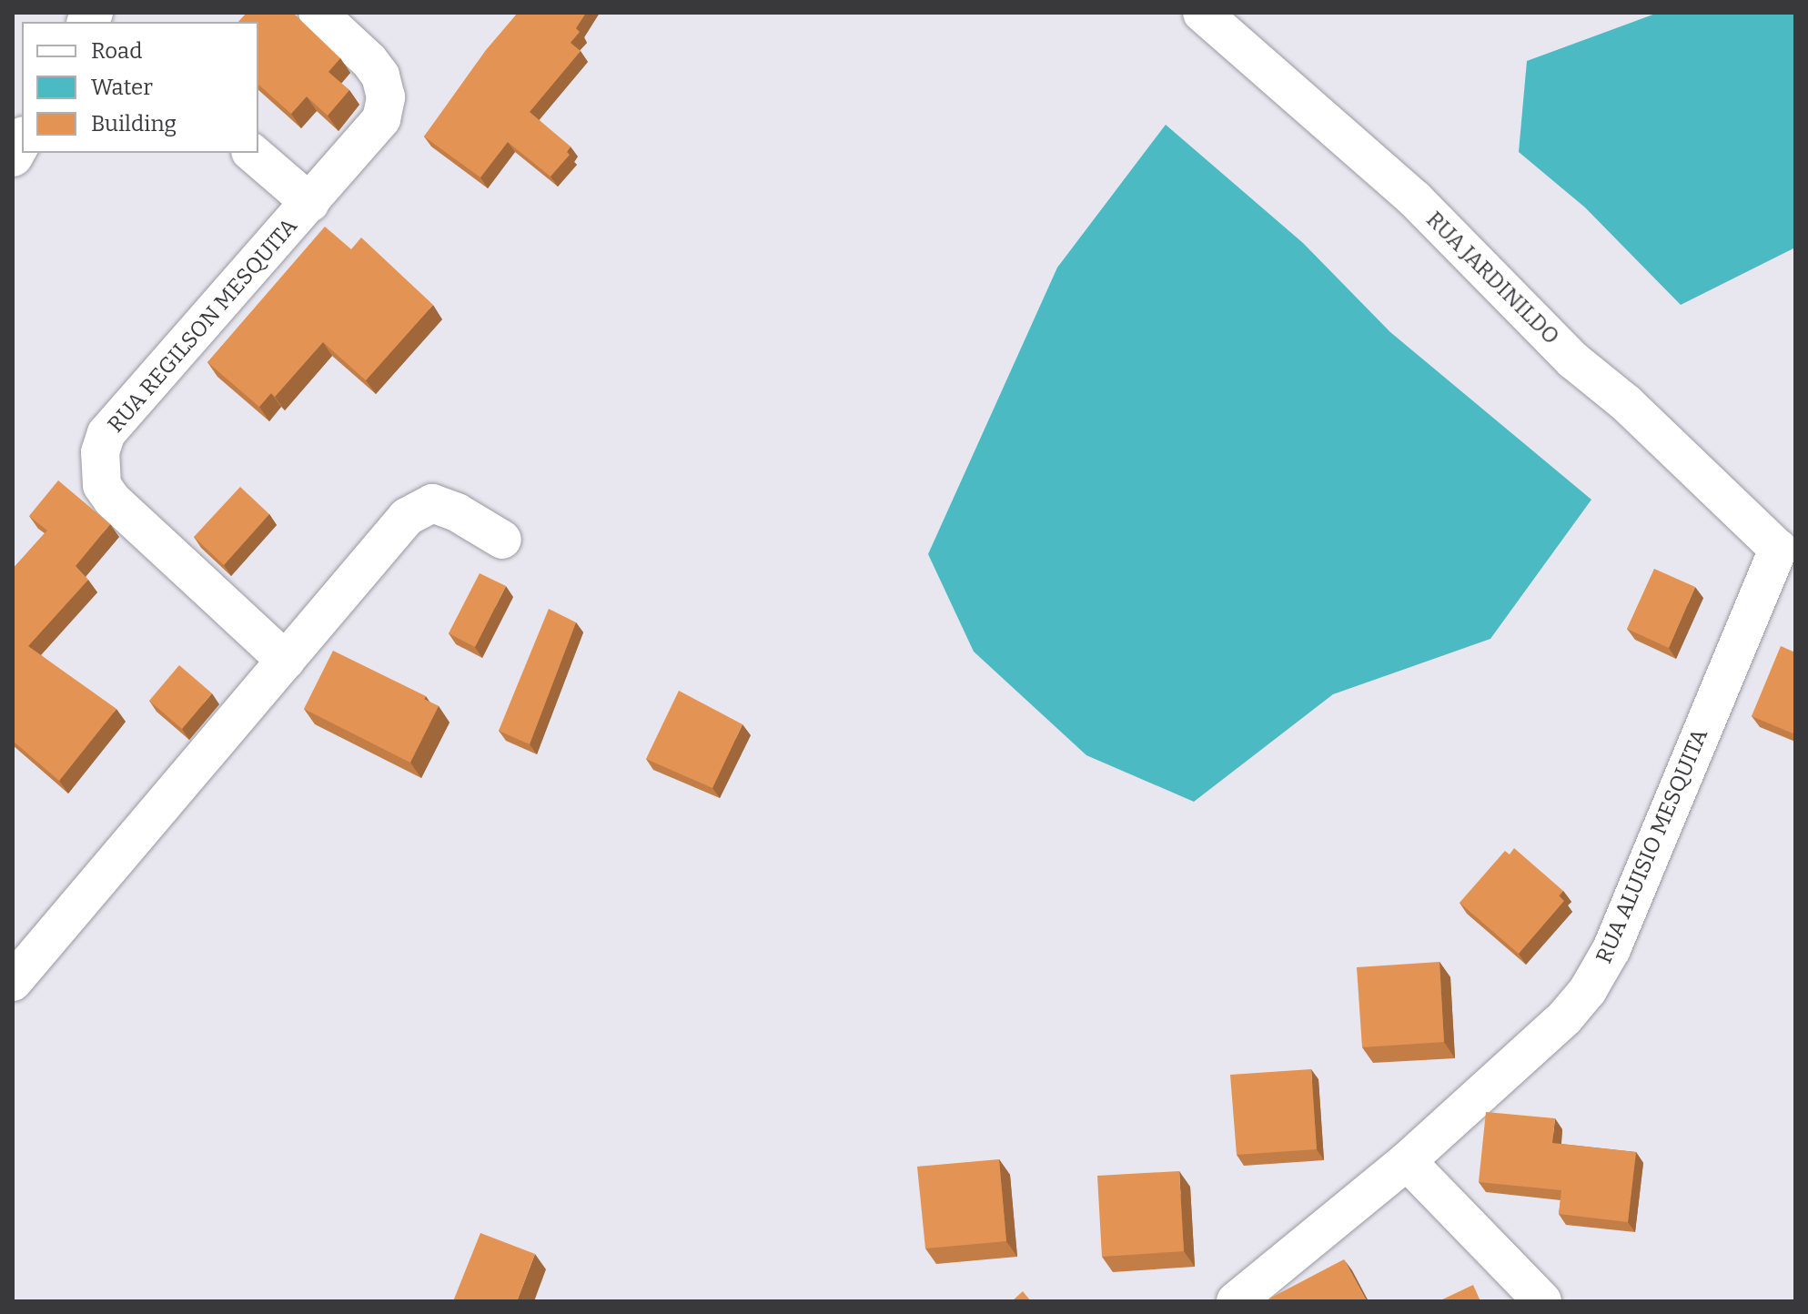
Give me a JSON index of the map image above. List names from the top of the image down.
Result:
{
  "streets": {
    "street": ["RUA JARDINILDO", "RUA REGILSON MESQUITA", "RUA ALUISIO MESQUITA"]
  },
  "crossings": [
    ["RUA JARDINILDO", "RUA ALUISIO MESQUITA"]
  ],
  "legend": ["Road", "Water", "Building"]
}
